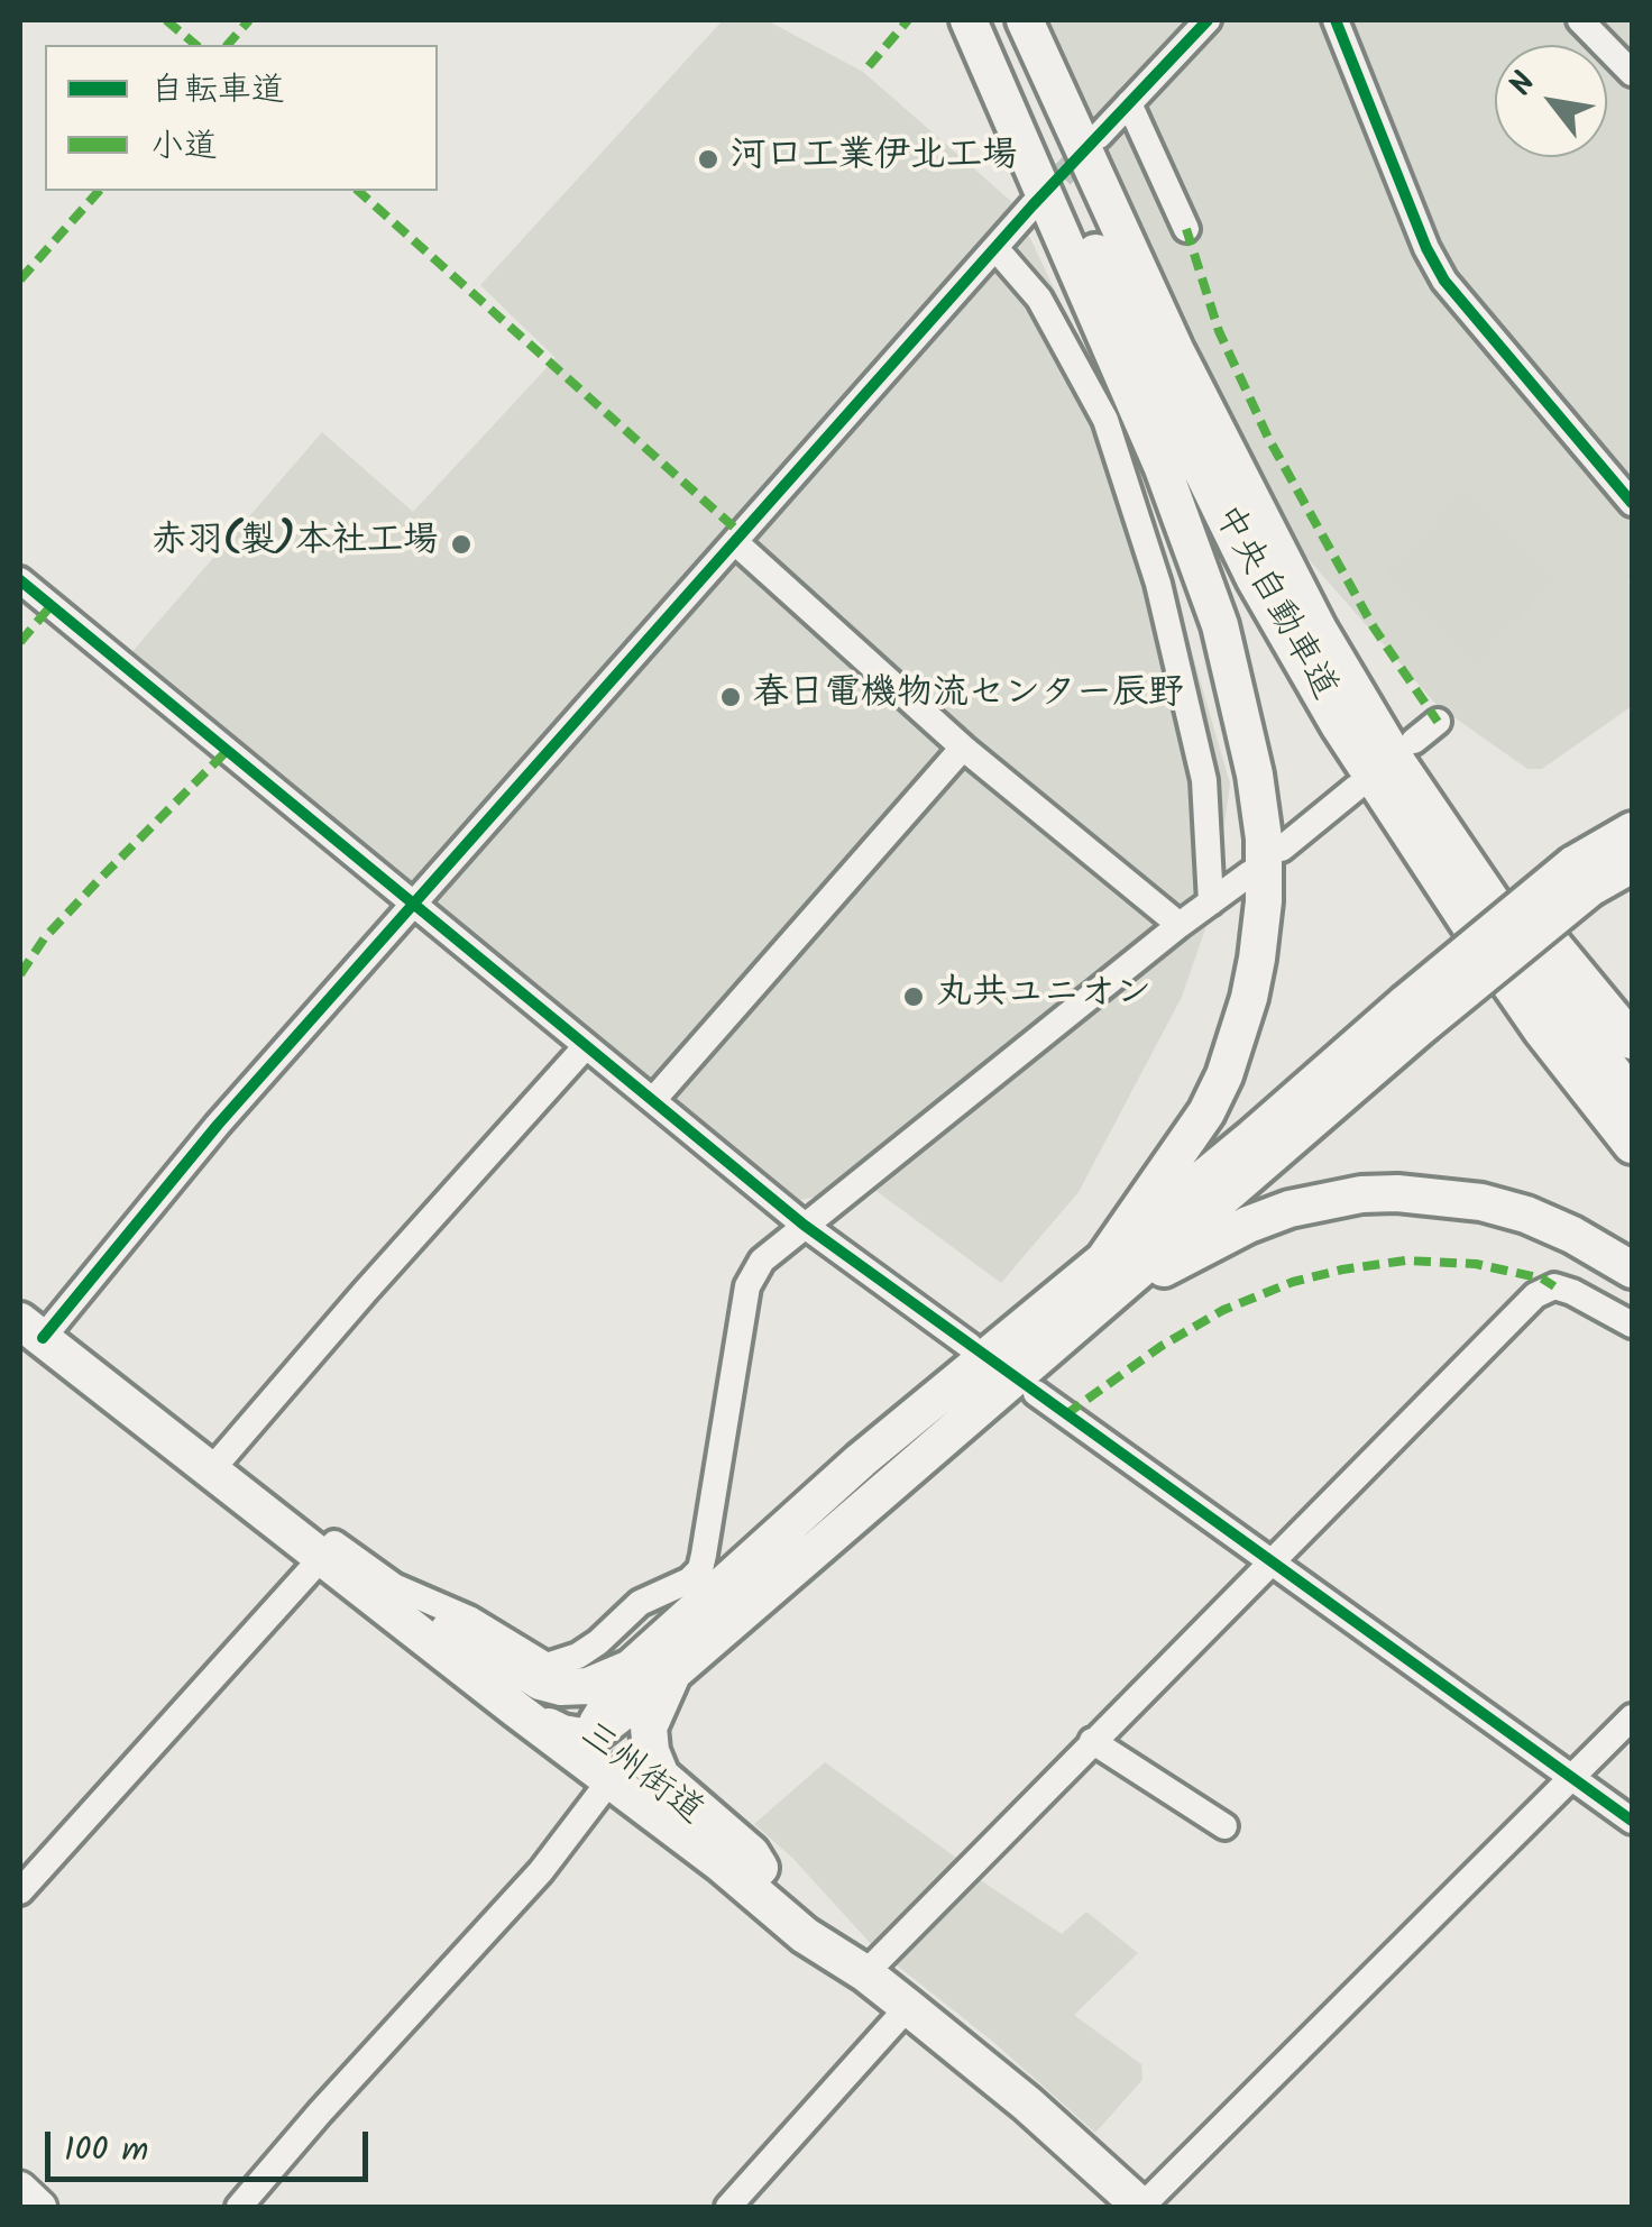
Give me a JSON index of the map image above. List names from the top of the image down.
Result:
{
  "streets": {
    "highway": ["中央自動車道", "三州街道"]
  },
  "places": [
    "河口工業伊北工場",
    "赤羽(製)本社工場",
    "春日電機物流センター辰野",
    "丸共ユニオン"
  ],
  "legend": ["自転車道", "小道"],
  "scale_bar": "100 m",
  "north": "top left"
}
